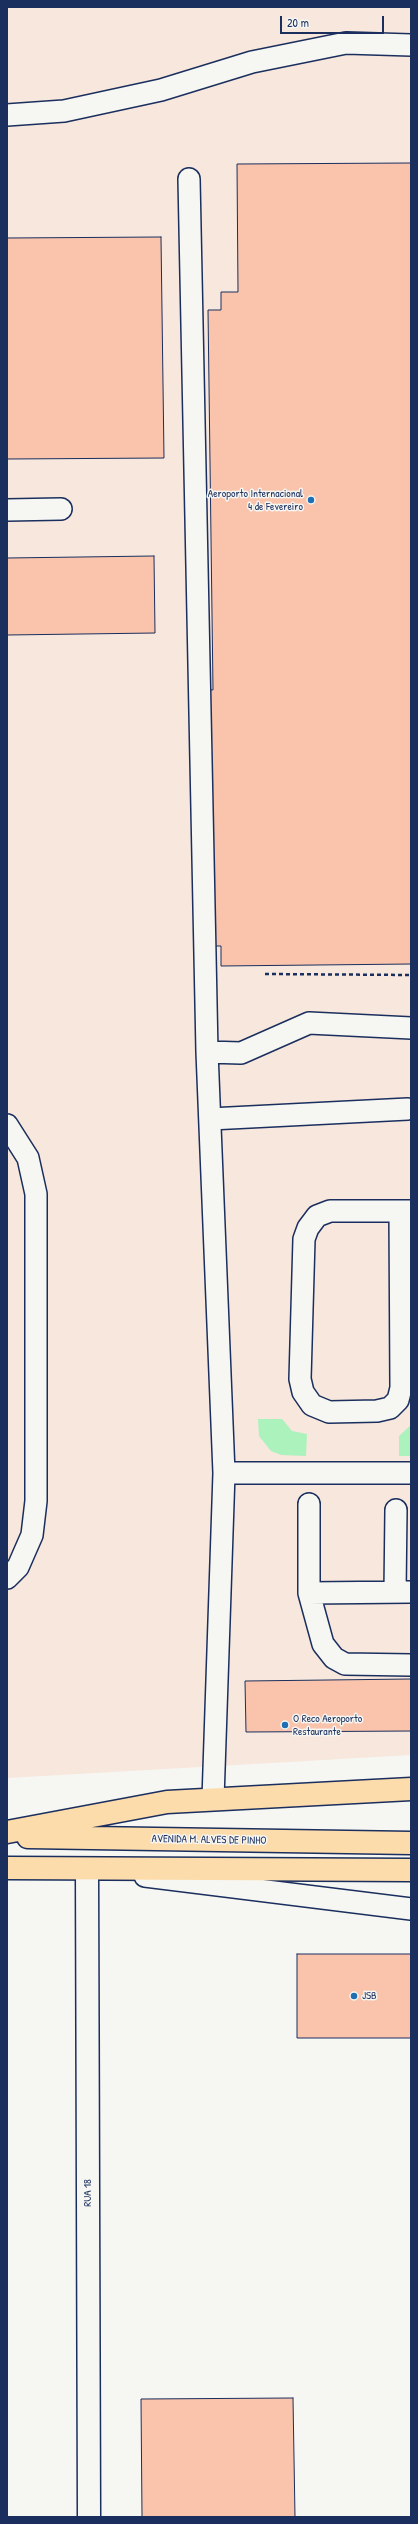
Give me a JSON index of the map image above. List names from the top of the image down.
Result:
{
  "streets": {
    "main road": ["AVENIDA M. ALVES DE PINHO"],
    "street": ["RUA 18"]
  },
  "places": ["Aeroporto Internacional 4 de Fevereiro", "O Reco Aeroporto Restaurante", "JSB"],
  "scale_bar": "20 m"
}
